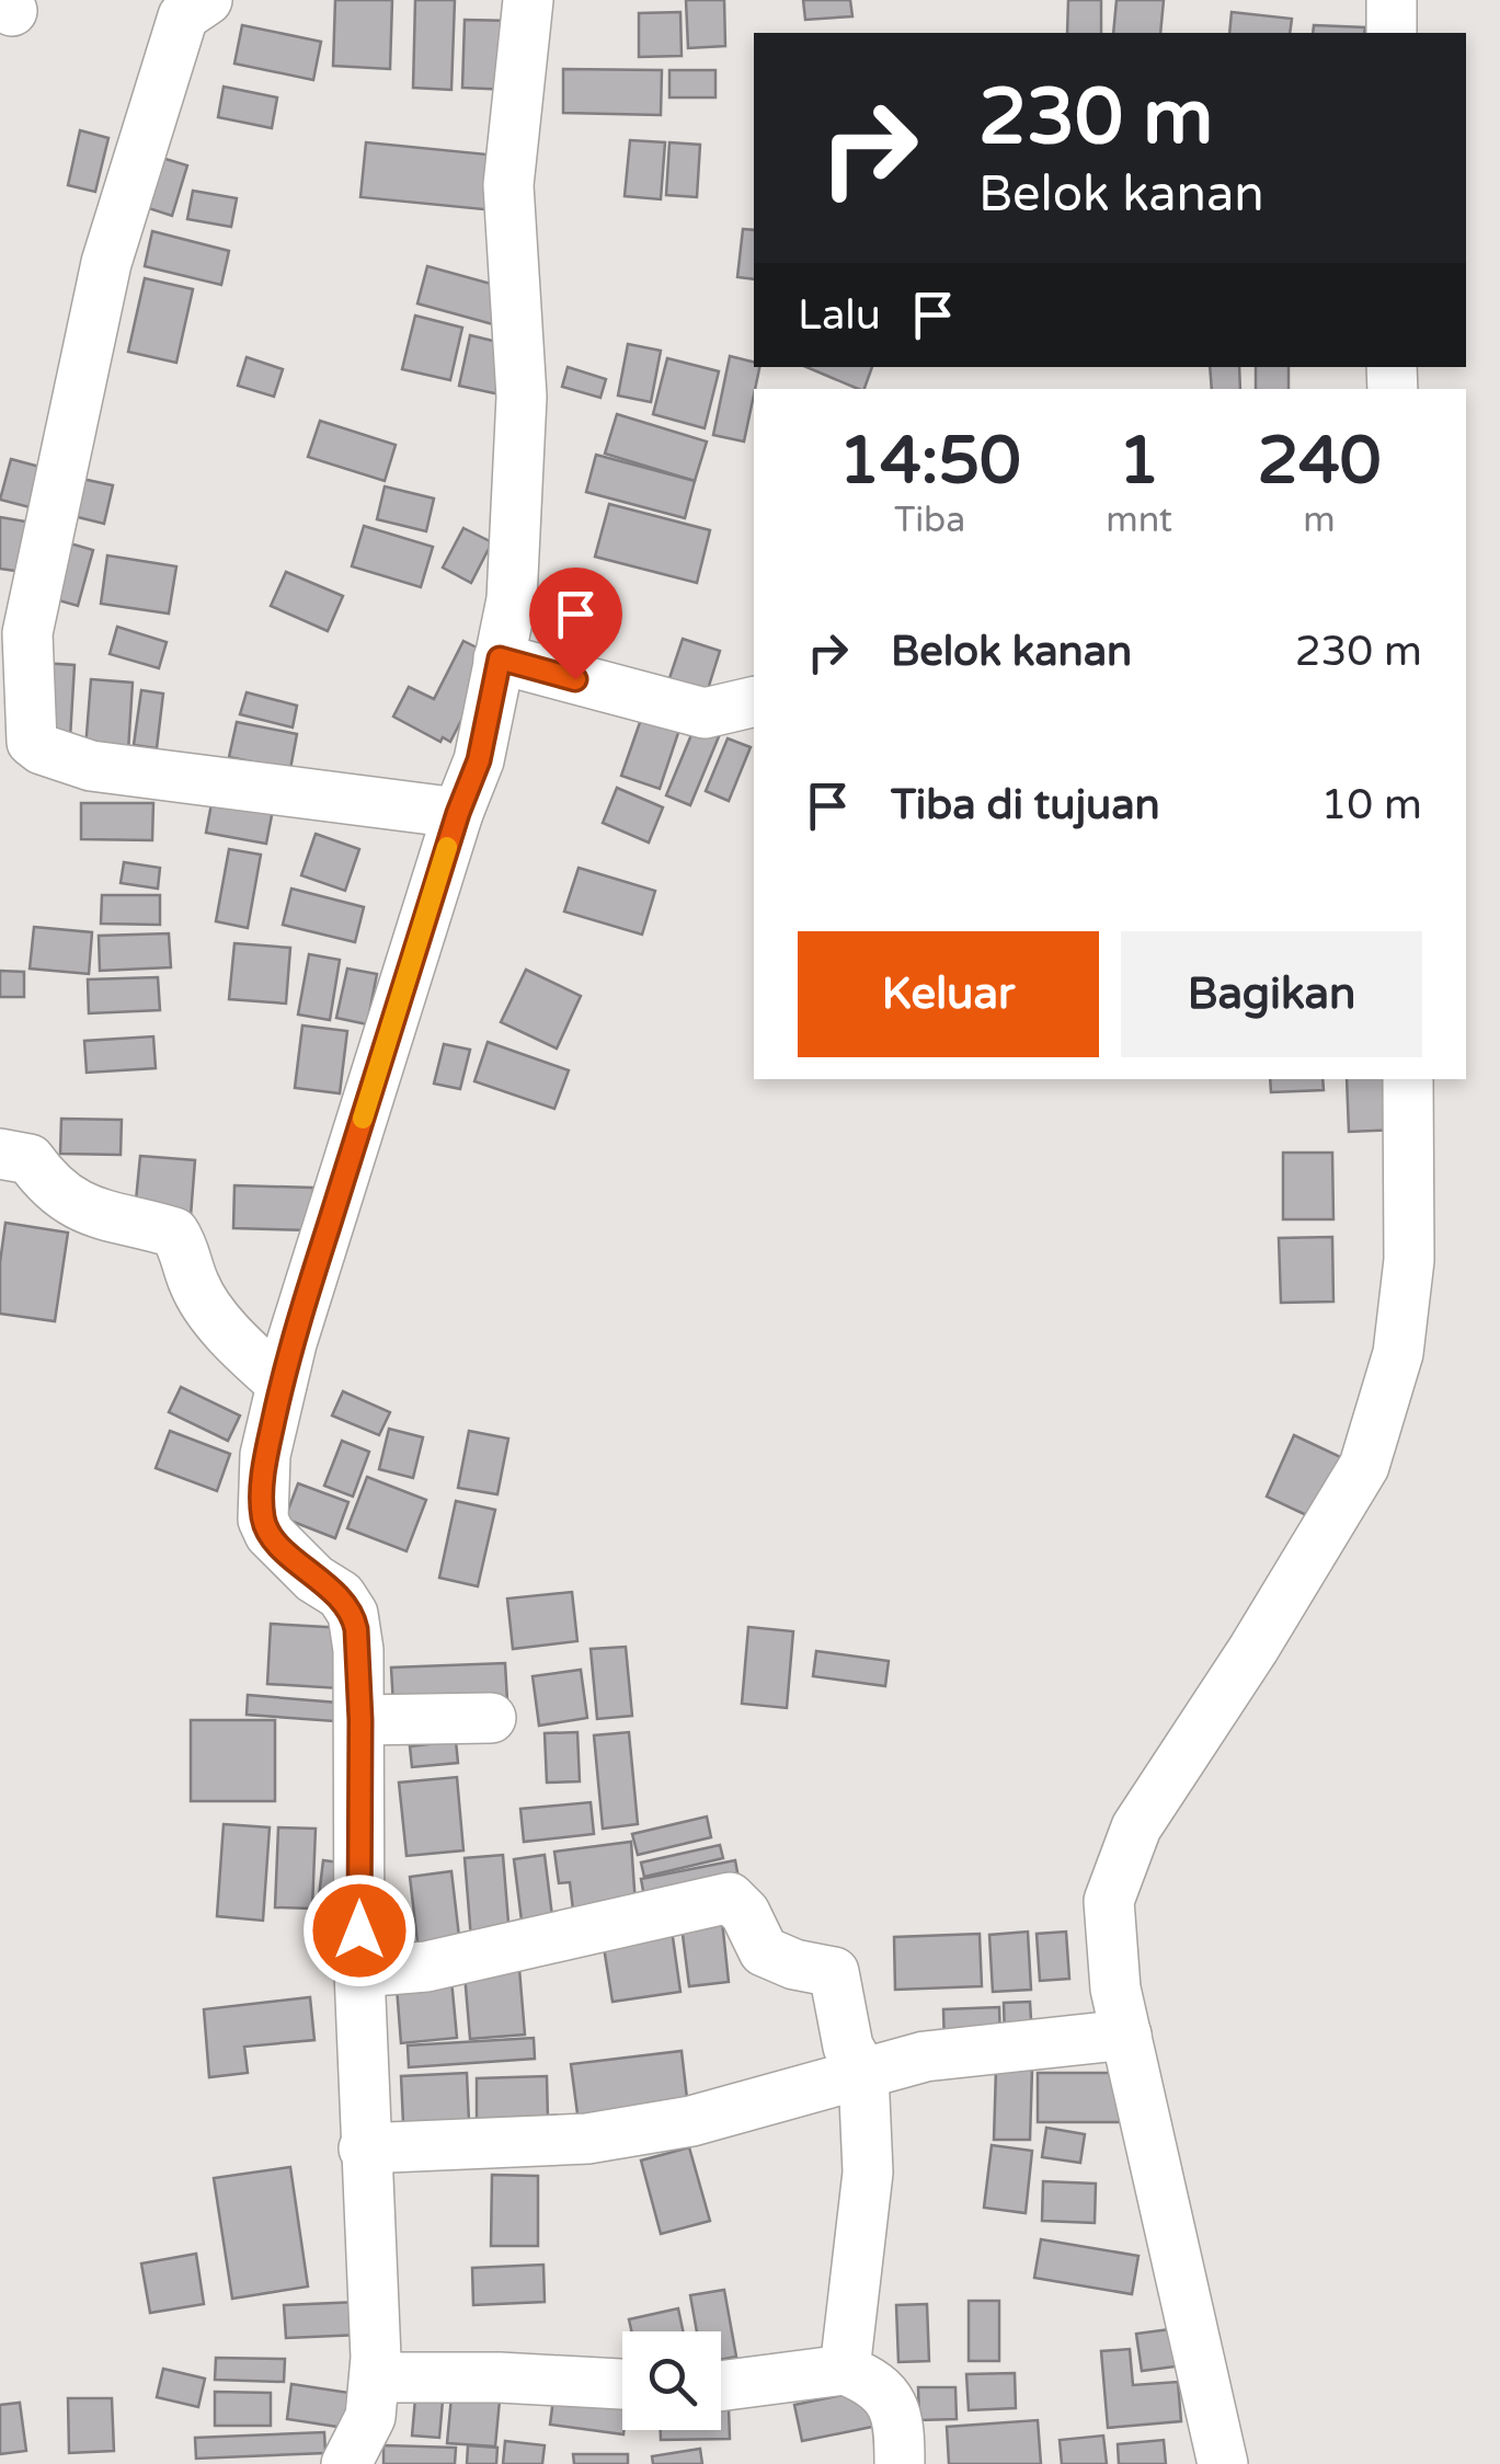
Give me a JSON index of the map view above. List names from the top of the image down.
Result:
{
  "page": {
    "turn": ["230 m", "Belok kanan"],
    "then": "Lalu",
    "eta": [
      "14:50",
      "Tiba",
      "1",
      "mnt",
      "240",
      "m"
    ],
    "list": [
      {
        "name": "Belok kanan",
        "value": "230 m"
      },
      {
        "name": "Tiba di tujuan",
        "value": "10 m"
      }
    ],
    "buttons": ["Keluar", "Bagikan"]
  }
}
